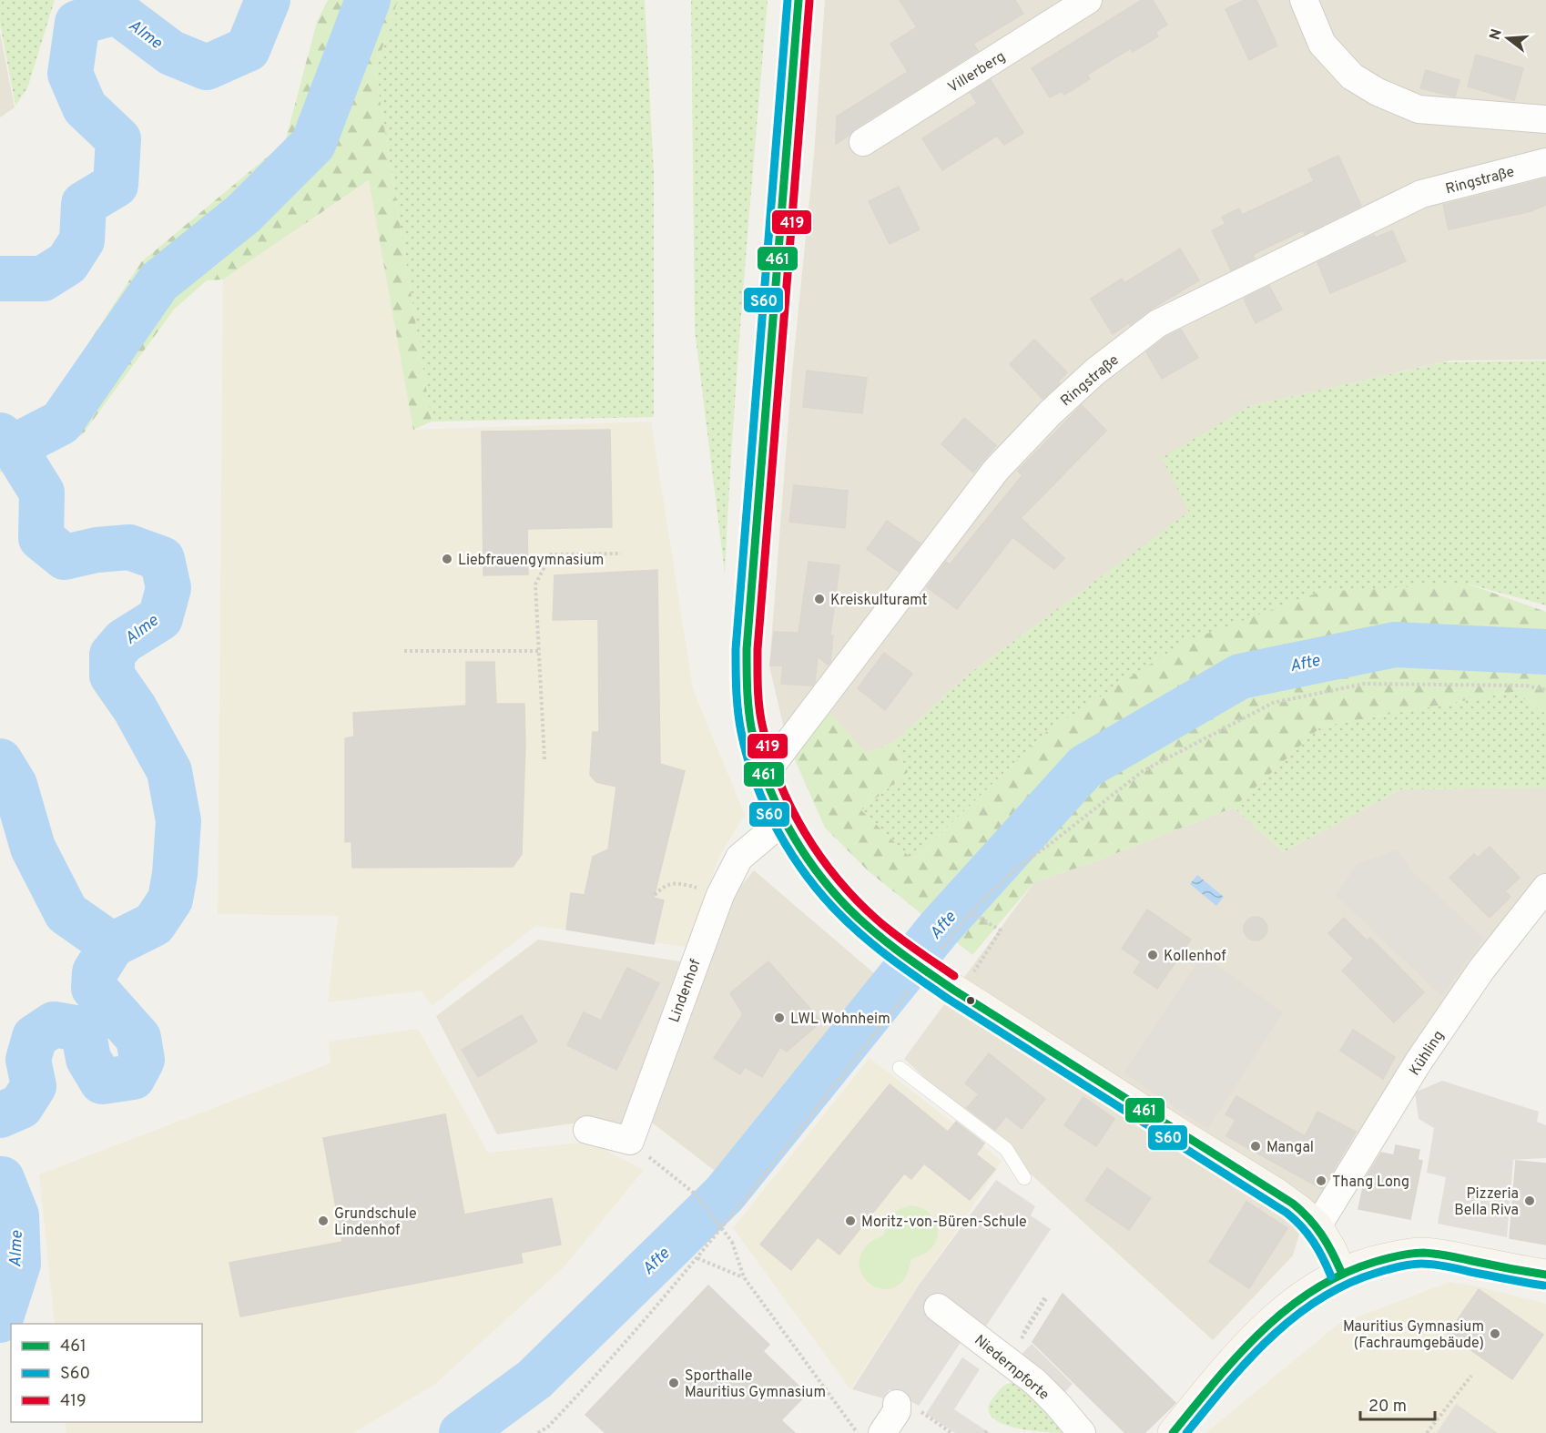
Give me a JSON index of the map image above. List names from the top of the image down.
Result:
{
  "streets": {
    "street": [
      "Villerberg",
      "Ringstraße",
      "Lindenhof",
      "Kühling",
      "Niedernpforte"
    ]
  },
  "water": ["Alme", "Afte"],
  "places": [
    "Liebfrauengymnasium",
    "Kreiskulturamt",
    "Kollenhof",
    "LWL Wohnheim",
    "Mangal",
    "Thang Long",
    "Pizzeria Bella Riva",
    "Grundschule Lindenhof",
    "Moritz-von-Büren-Schule",
    "Mauritius Gymnasium (Fachraumgebäude)",
    "Sporthalle Mauritius Gymnasium"
  ],
  "lines": ["transit line 461", "transit line S60", "transit line 419"],
  "legend": ["461", "S60", "419"],
  "scale_bar": "20 m",
  "north": "left"
}
